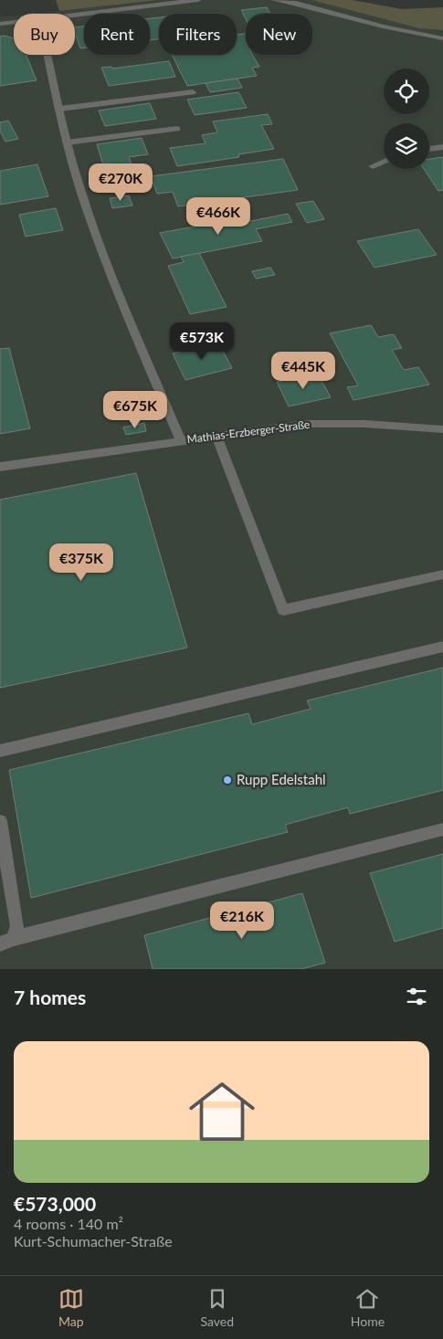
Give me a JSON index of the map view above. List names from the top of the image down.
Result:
{
  "streets": {
    "street": ["Mathias-Erzberger-Straße"]
  },
  "places": ["Rupp Edelstahl"],
  "page": {
    "chip": [
      "Buy",
      "Rent",
      "Filters",
      "New"
    ],
    "price": [
      "€270K",
      "€466K",
      "€573K",
      "€445K",
      "€675K",
      "€375K",
      "€216K"
    ],
    "heading": "7 homes",
    "list": [
      {
        "name": "€573,000",
        "note": "4 rooms · 140 m² · Kurt-Schumacher-Straße"
      }
    ],
    "tabs": ["Map", "Saved", "Home"]
  }
}
